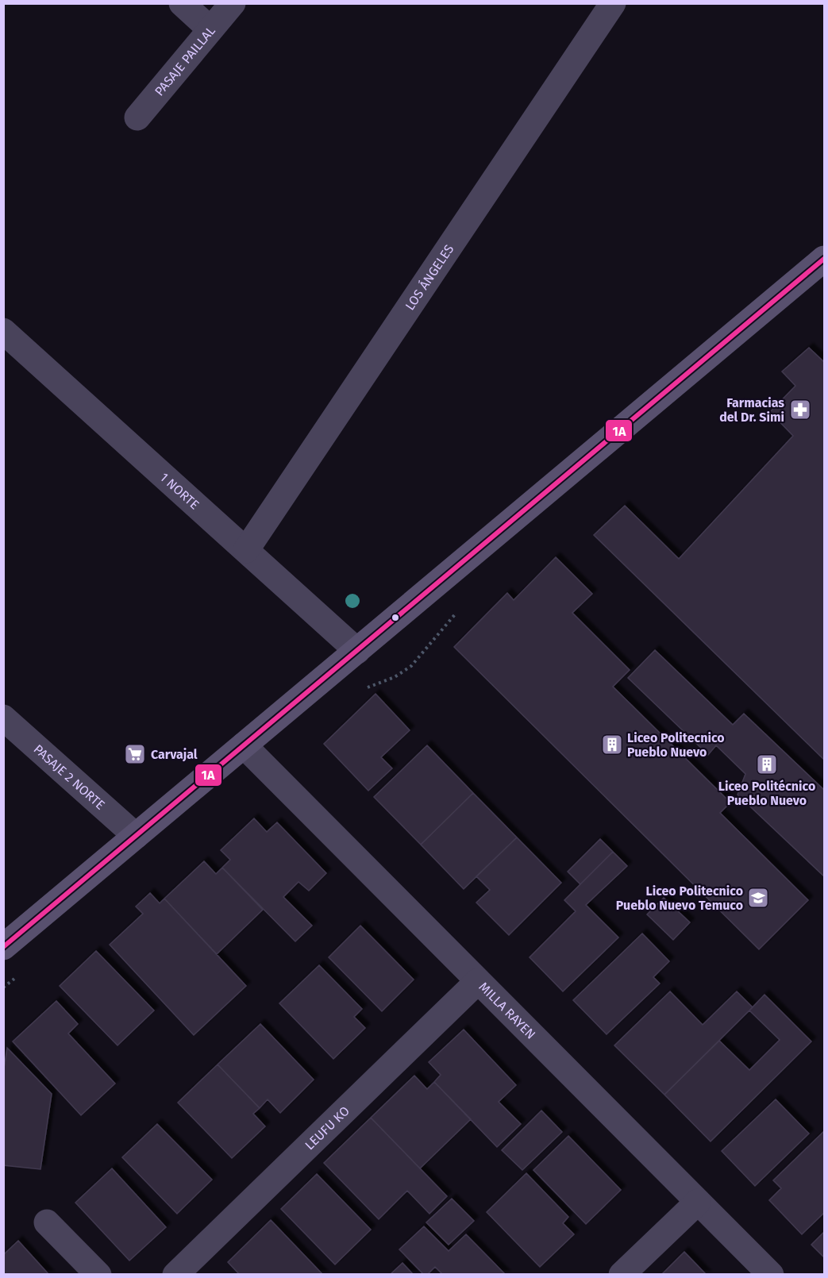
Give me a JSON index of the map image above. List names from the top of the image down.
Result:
{
  "streets": {
    "street": [
      "PASAJE PAILLAL",
      "LOS ÁNGELES",
      "1 NORTE",
      "PASAJE 2 NORTE",
      "MILLA RAYEN",
      "LEUFU KO"
    ]
  },
  "crossings": [
    ["LOS ÁNGELES", "1 NORTE"],
    ["MILLA RAYEN", "LEUFU KO"]
  ],
  "places": {
    "pharmacy": ["Farmacias del Dr. Simi"],
    "building": ["Liceo Politecnico Pueblo Nuevo", "Liceo Politécnico Pueblo Nuevo"],
    "supermarket": ["Carvajal"],
    "school or university": ["Liceo Politecnico Pueblo Nuevo Temuco"]
  },
  "lines": ["transit line 1A"]
}
